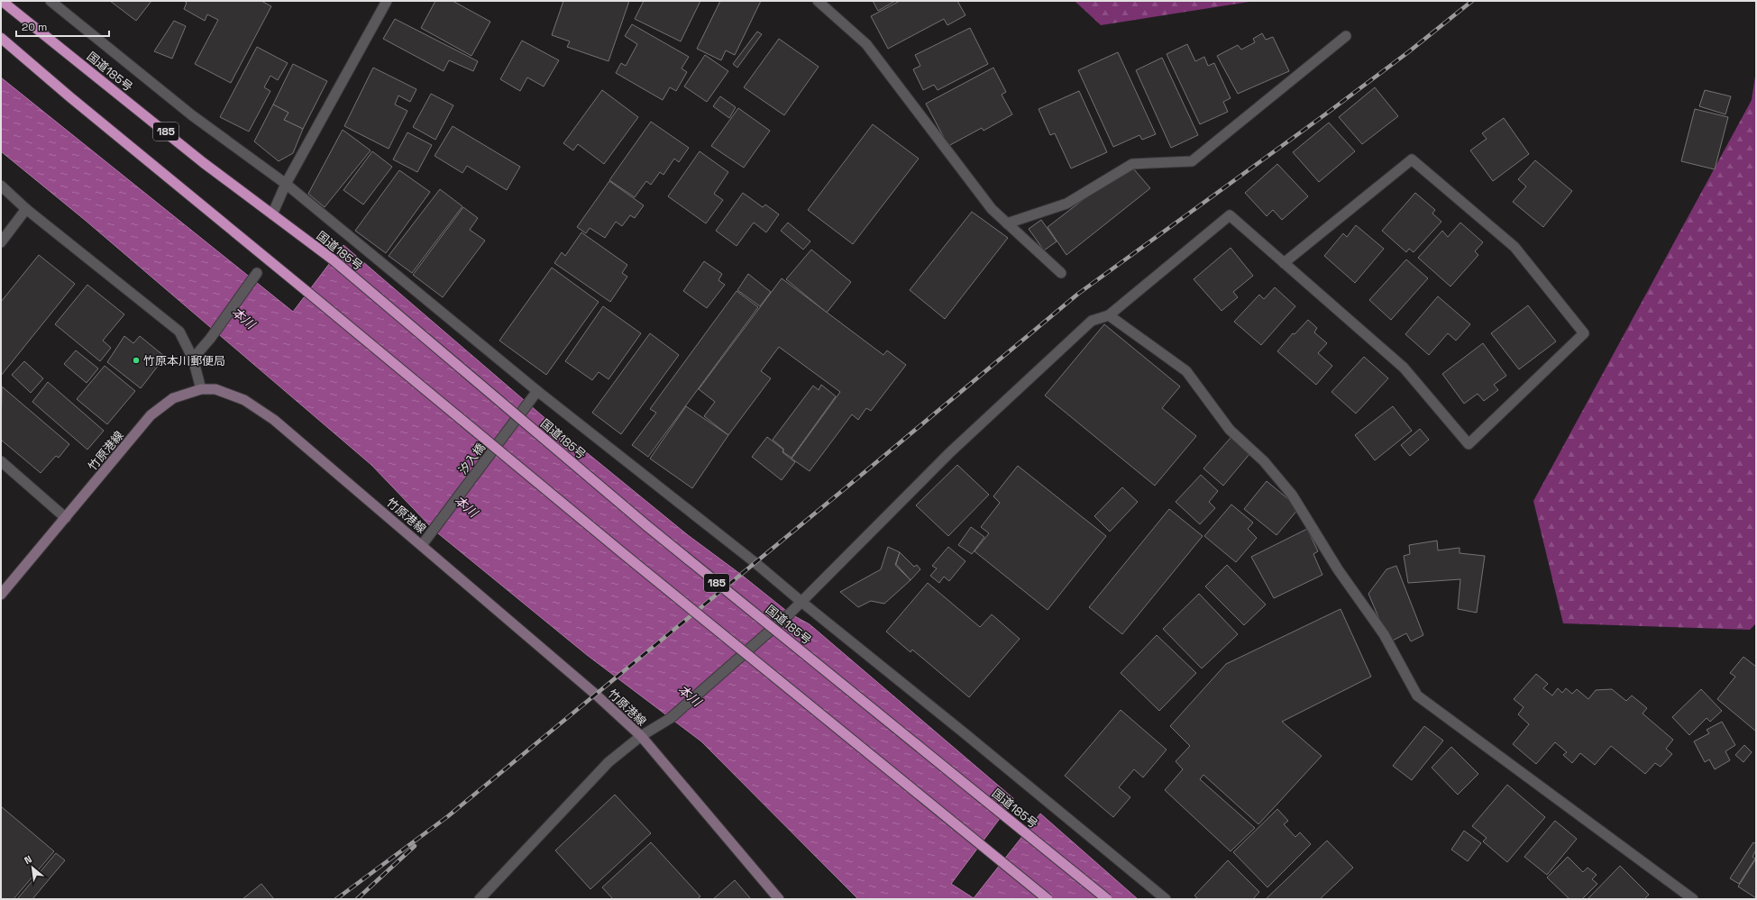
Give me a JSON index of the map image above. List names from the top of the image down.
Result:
{
  "streets": {
    "highway": ["国道185号", "185"],
    "main road": ["竹原港線"],
    "street": ["汐入橋"]
  },
  "crossings": [
    ["竹原港線", "汐入橋"]
  ],
  "water": ["本川"],
  "places": ["竹原本川郵便局"],
  "scale_bar": "20 m",
  "north": "top left"
}
